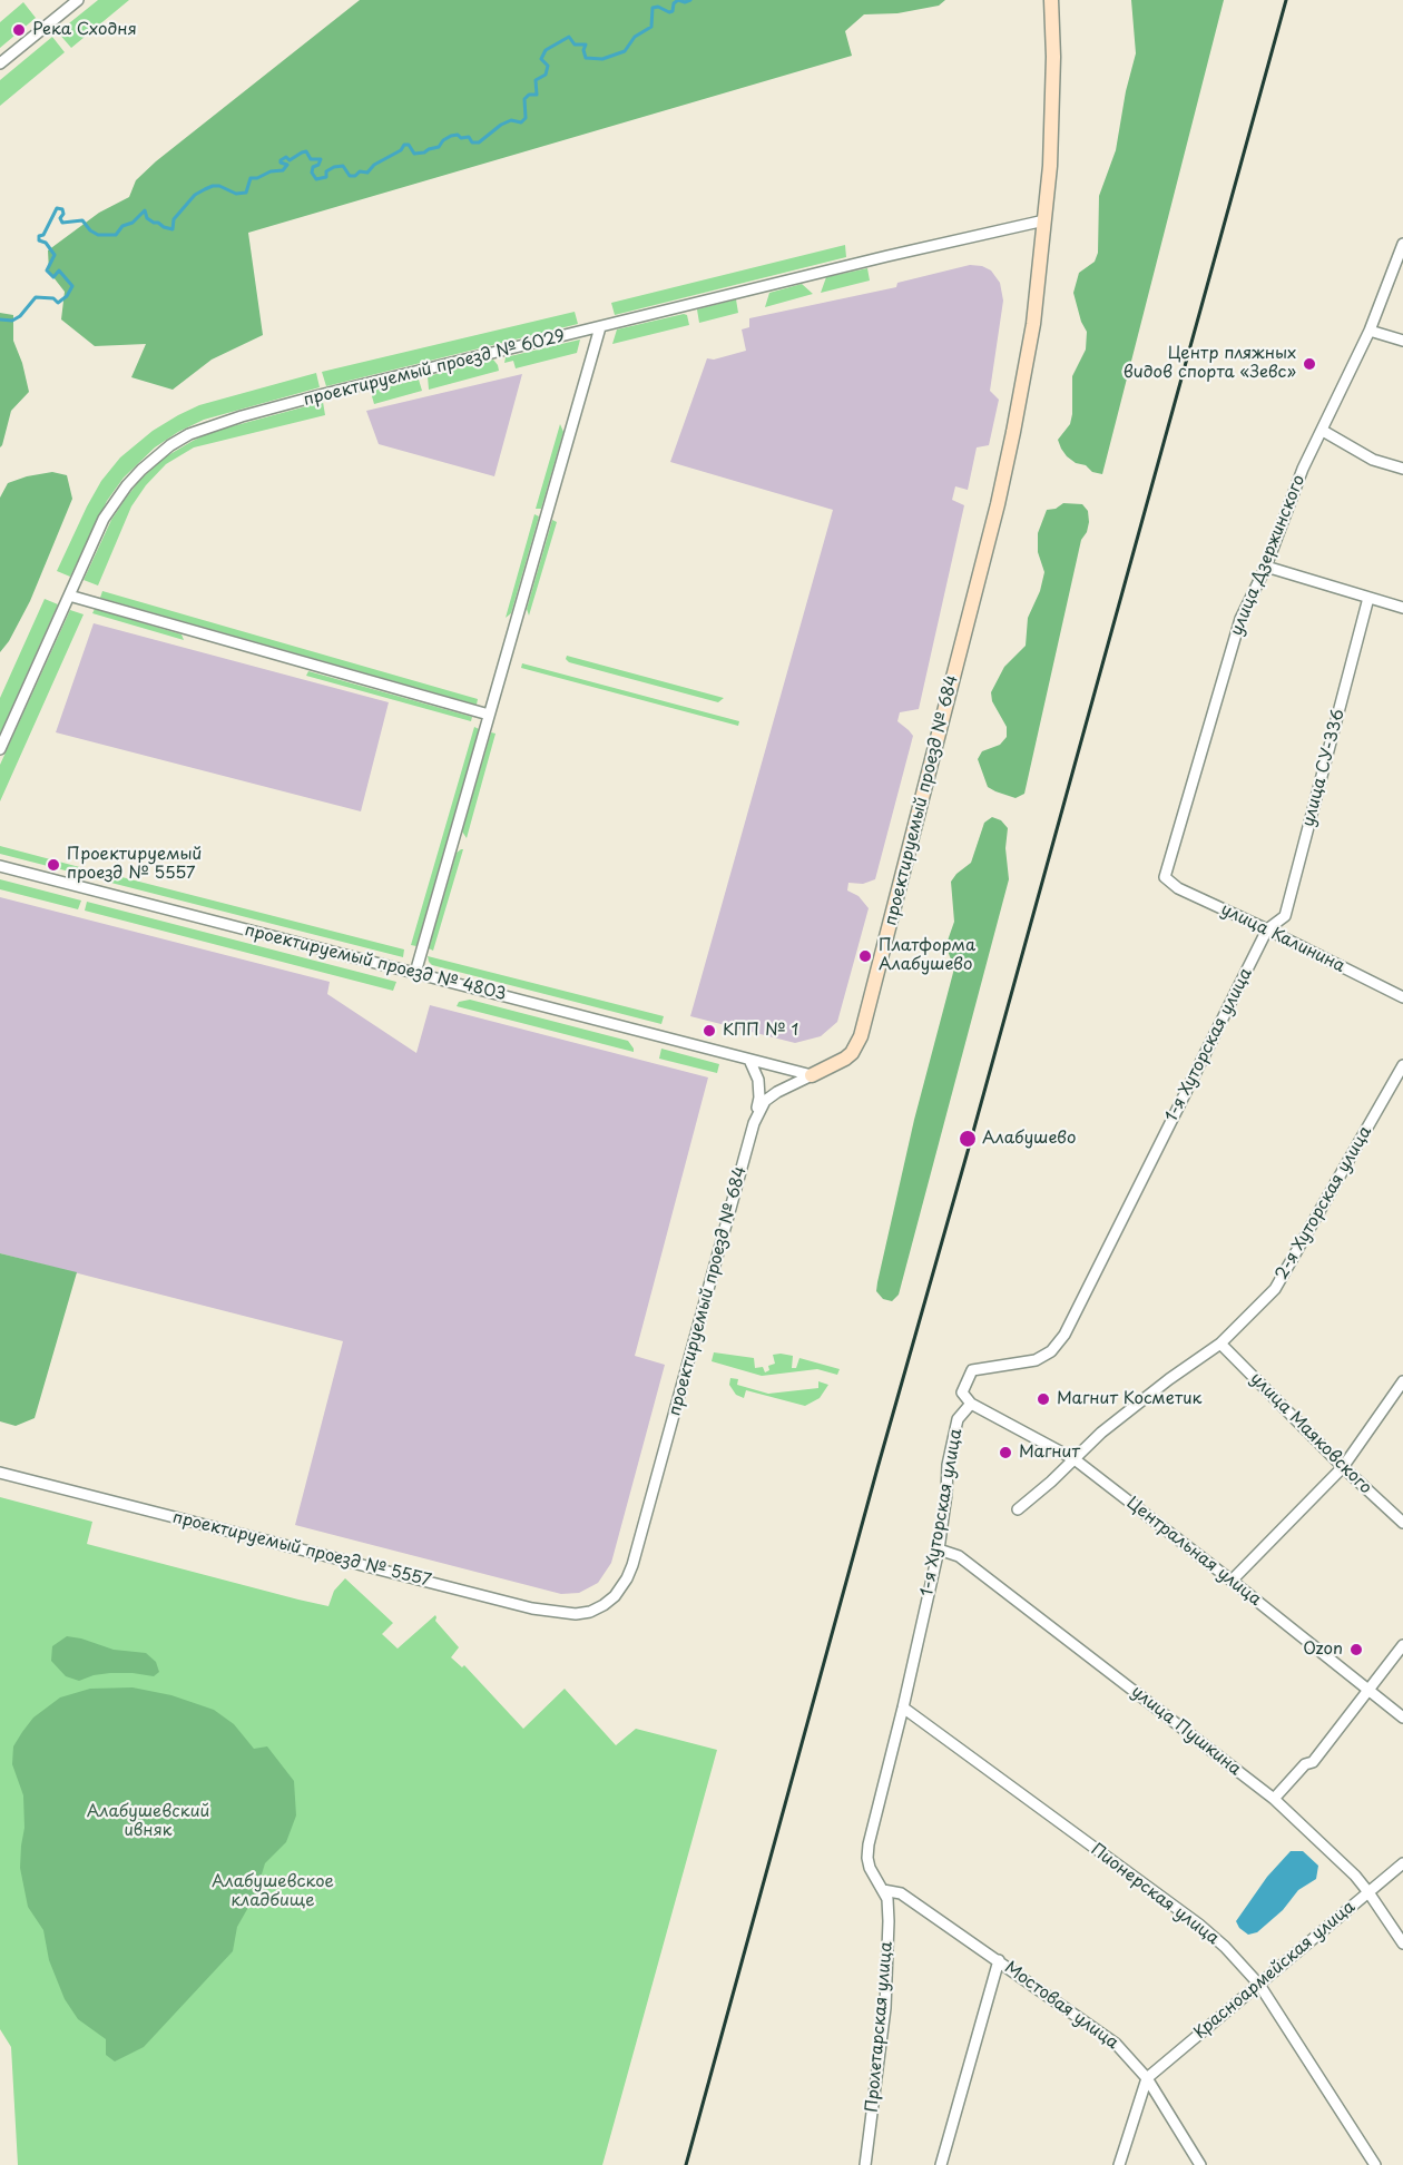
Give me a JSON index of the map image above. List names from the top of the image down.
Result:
{
  "streets": {
    "street": [
      "проектируемый проезд № 6029",
      "улица Дзержинского",
      "улица СУ-336",
      "проектируемый проезд № 684",
      "улица Калинина",
      "проектируемый проезд № 4803",
      "1-я Хуторская улица",
      "2-я Хуторская улица",
      "улица Маяковского",
      "проектируемый проезд № 5557",
      "Центральная улица",
      "улица Пушкина",
      "Пионерская улица",
      "Красноармейская улица",
      "Мостовая улица",
      "Пролетарская улица"
    ]
  },
  "crossings": [
    ["проектируемый проезд № 6029", "проектируемый проезд № 684"],
    ["улица Дзержинского", "улица Калинина"],
    ["улица СУ-336", "улица Калинина"],
    ["улица СУ-336", "1-я Хуторская улица"],
    ["проектируемый проезд № 684", "проектируемый проезд № 4803"],
    ["проектируемый проезд № 684", "проектируемый проезд № 5557"],
    ["улица Калинина", "1-я Хуторская улица"],
    ["1-я Хуторская улица", "Центральная улица"],
    ["1-я Хуторская улица", "улица Пушкина"],
    ["1-я Хуторская улица", "Пионерская улица"],
    ["1-я Хуторская улица", "Мостовая улица"],
    ["1-я Хуторская улица", "Пролетарская улица"],
    ["2-я Хуторская улица", "улица Маяковского"],
    ["2-я Хуторская улица", "Центральная улица"],
    ["улица Пушкина", "Красноармейская улица"],
    ["Пионерская улица", "Красноармейская улица"],
    ["Красноармейская улица", "Мостовая улица"],
    ["Мостовая улица", "Пролетарская улица"]
  ],
  "parks": ["Алабушевский ивняк", "Алабушевское кладбище"],
  "places": [
    "Река Сходня",
    "Центр пляжных видов спорта «Зевс»",
    "Проектируемый проезд № 5557",
    "Платформа Алабушево",
    "КПП № 1",
    "Алабушево",
    "Магнит Косметик",
    "Магнит",
    "Ozon"
  ]
}
